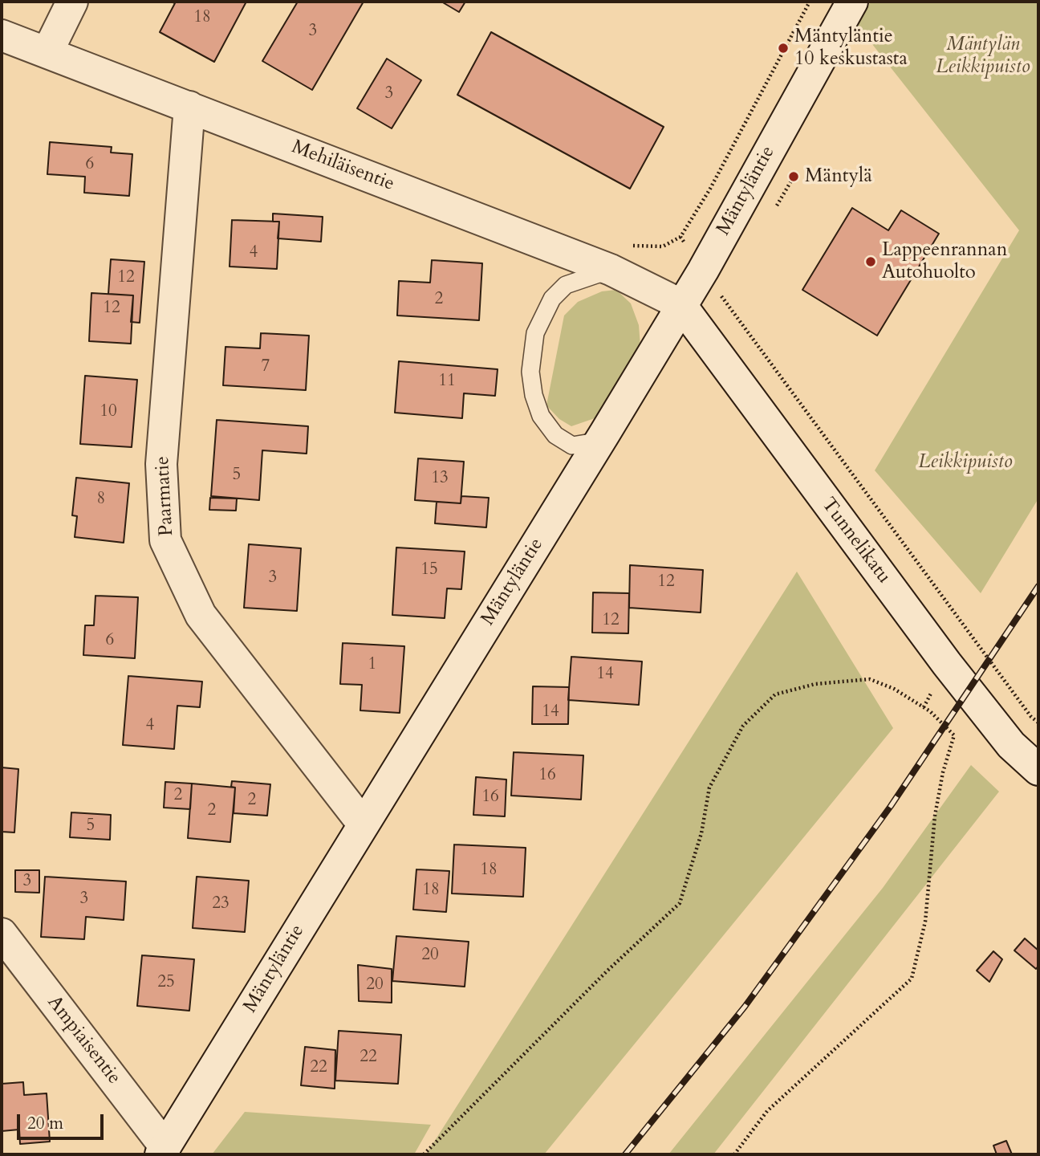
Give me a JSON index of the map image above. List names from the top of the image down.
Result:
{
  "streets": {
    "street": [
      "Mehiläisentie",
      "Mäntyläntie",
      "Paarmatie",
      "Tunnelikatu",
      "Ampiaisentie"
    ]
  },
  "crossings": [
    ["Mehiläisentie", "Mäntyläntie"],
    ["Mehiläisentie", "Paarmatie"],
    ["Mehiläisentie", "Tunnelikatu"],
    ["Mäntyläntie", "Paarmatie"],
    ["Mäntyläntie", "Tunnelikatu"],
    ["Mäntyläntie", "Ampiaisentie"]
  ],
  "parks": ["Mäntylän Leikkipuisto", "Leikkipuisto"],
  "places": ["Mäntyläntie 10 keskustasta", "Mäntylä", "Lappeenrannan Autohuolto"],
  "house_numbers": [
    "18",
    "3",
    "3",
    "6",
    "4",
    "12",
    "2",
    "12",
    "7",
    "11",
    "10",
    "5",
    "13",
    "8",
    "15",
    "3",
    "12",
    "12",
    "6",
    "1",
    "14",
    "14",
    "4",
    "16",
    "2",
    "16",
    "2",
    "2",
    "5",
    "18",
    "3",
    "18",
    "3",
    "23",
    "20",
    "25",
    "20",
    "22",
    "22"
  ],
  "scale_bar": "20 m"
}
